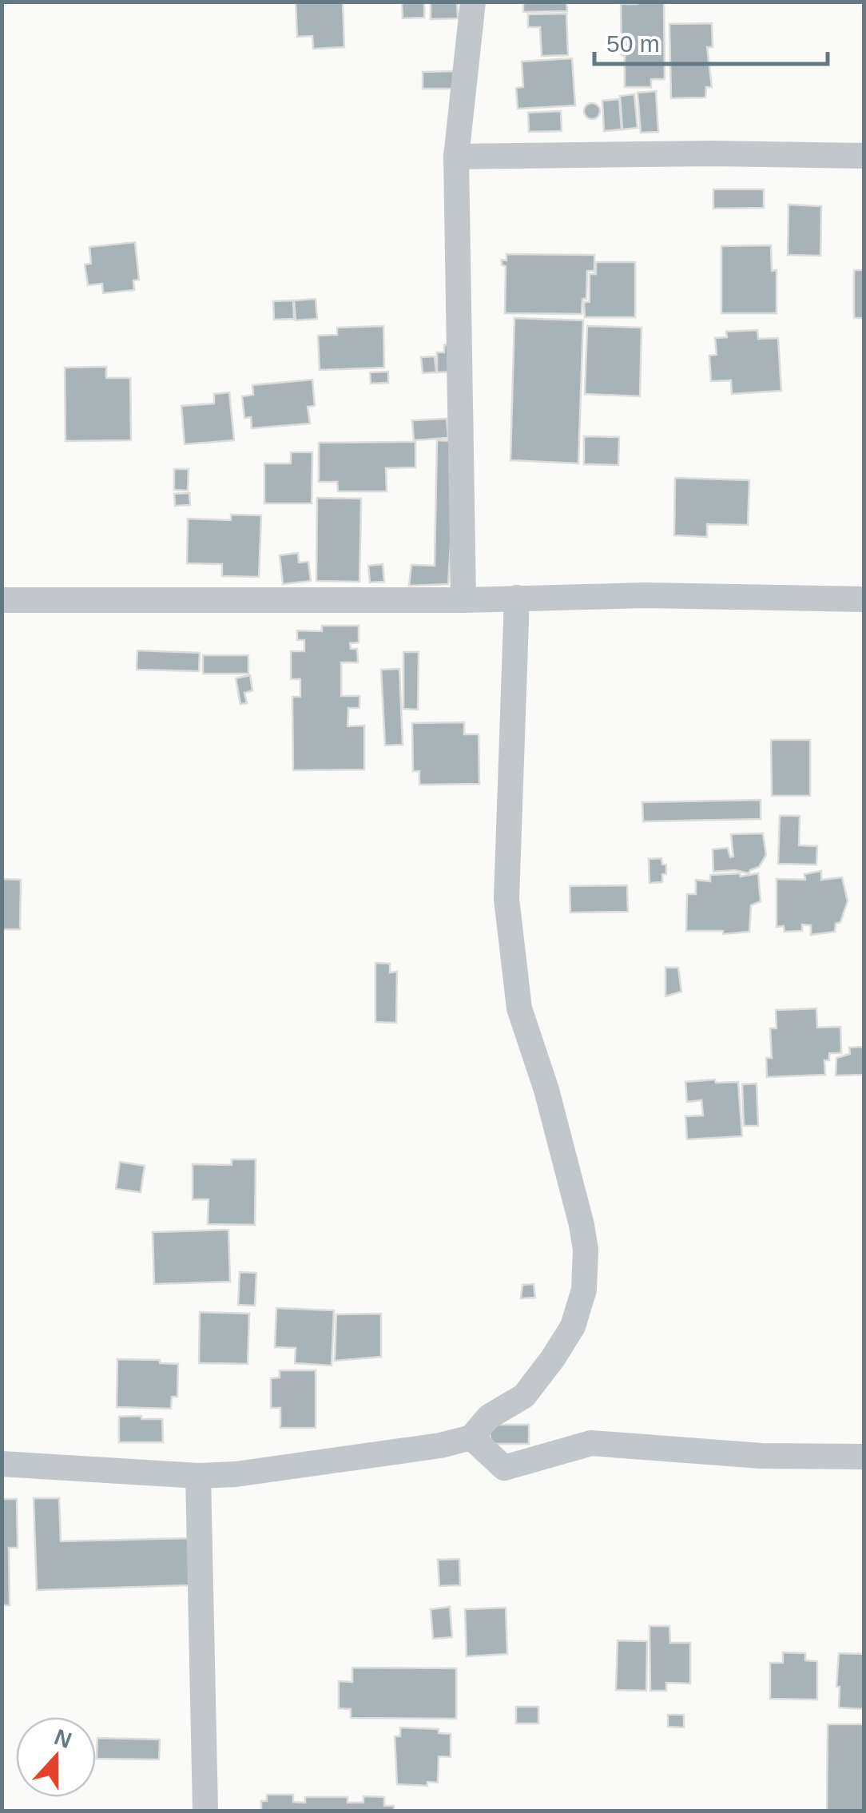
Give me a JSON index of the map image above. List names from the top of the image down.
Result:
{
  "scale_bar": "50 m",
  "north": "top"
}
